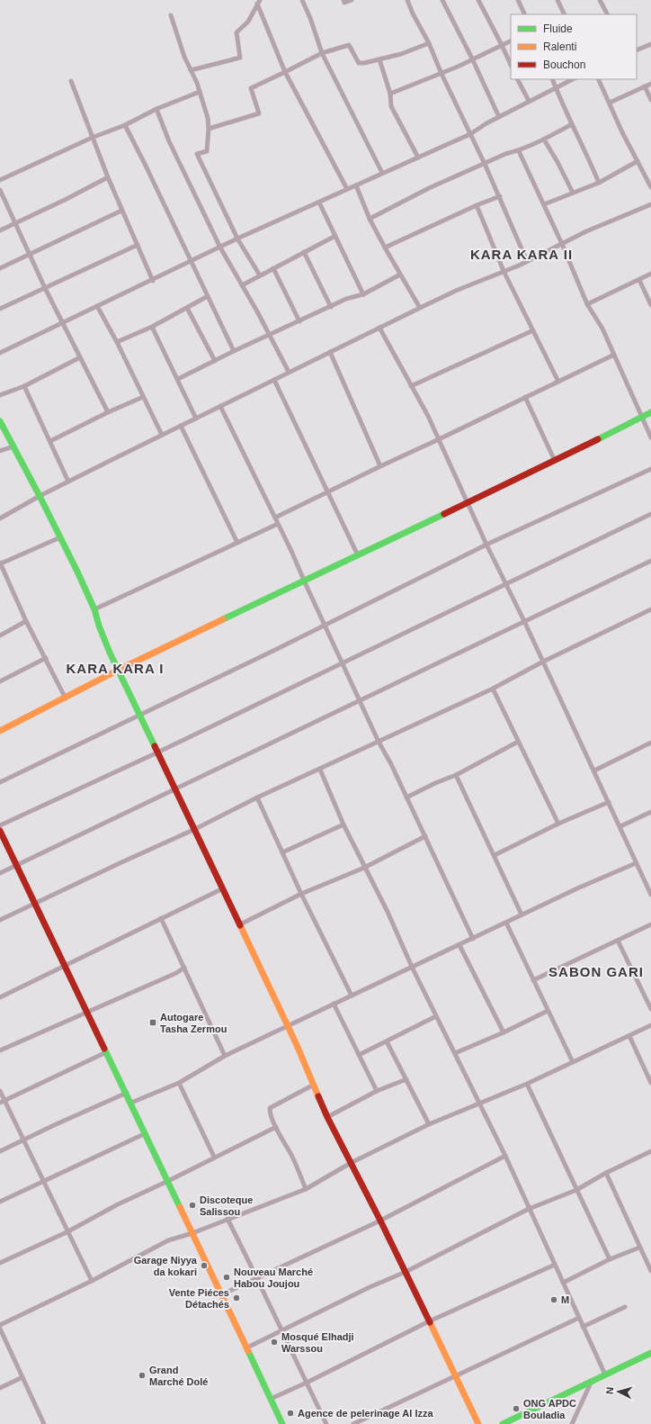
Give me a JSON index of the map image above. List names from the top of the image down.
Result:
{
  "districts": ["KARA KARA II", "KARA KARA I", "SABON GARI"],
  "places": {
    "transit": ["Autogare Tasha Zermou"],
    "other": [
      "Discoteque Salissou",
      "Garage Niyya da kokari",
      "Nouveau Marché Habou Joujou",
      "Vente Piéces Détachés",
      "M",
      "Mosqué Elhadji Warssou",
      "Grand Marché Dolé",
      "ONG APDC Bouladia",
      "Agence de pelerinage Al Izza"
    ]
  },
  "legend": ["Fluide", "Ralenti", "Bouchon"],
  "north": "left"
}
